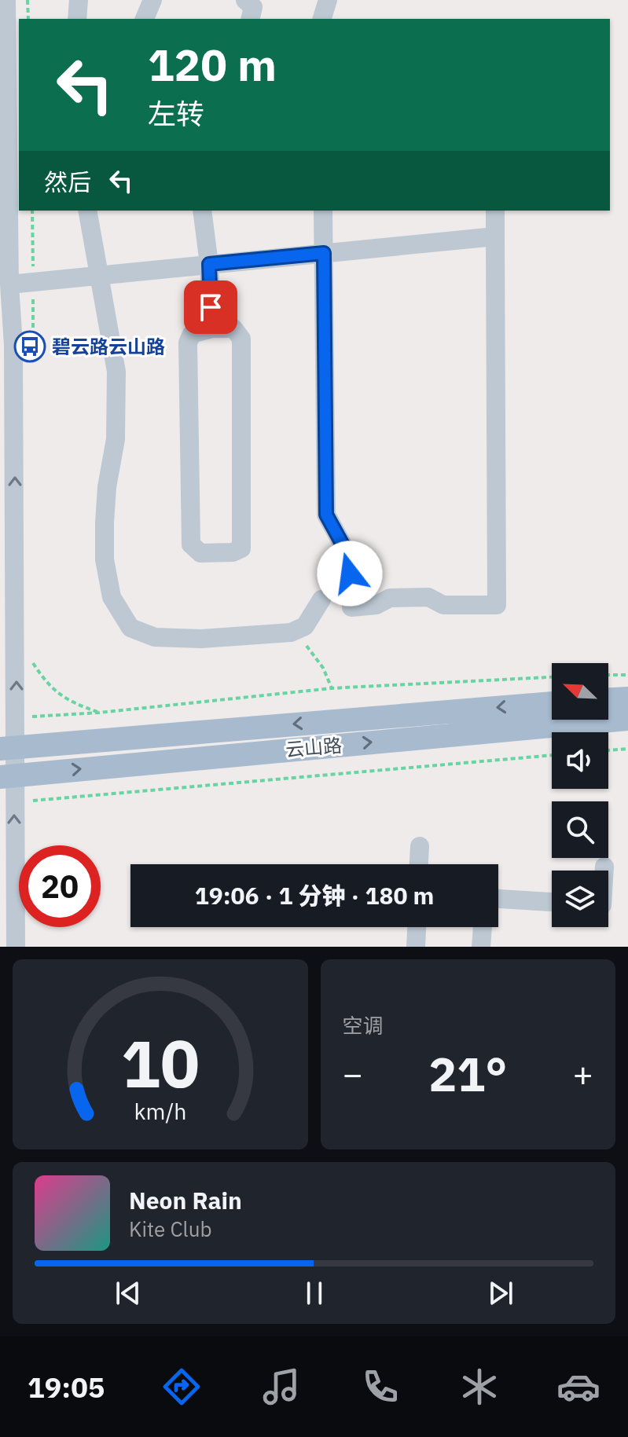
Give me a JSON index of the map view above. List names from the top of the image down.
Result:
{
  "streets": {
    "main road": ["云山路"]
  },
  "places": {
    "bus stop": ["碧云路云山路"]
  },
  "north": "top left",
  "page": {
    "turn": ["120 m", "左转"],
    "then": "然后",
    "limit": "20",
    "trip": "19:06 · 1 分钟 · 180 m",
    "tile": "空调",
    "heat": ["−", "21°", "+"],
    "song": ["Neon Rain", "Kite Club"],
    "tabs": "19:05",
    "gauge": ["10", "km/h"]
  }
}
